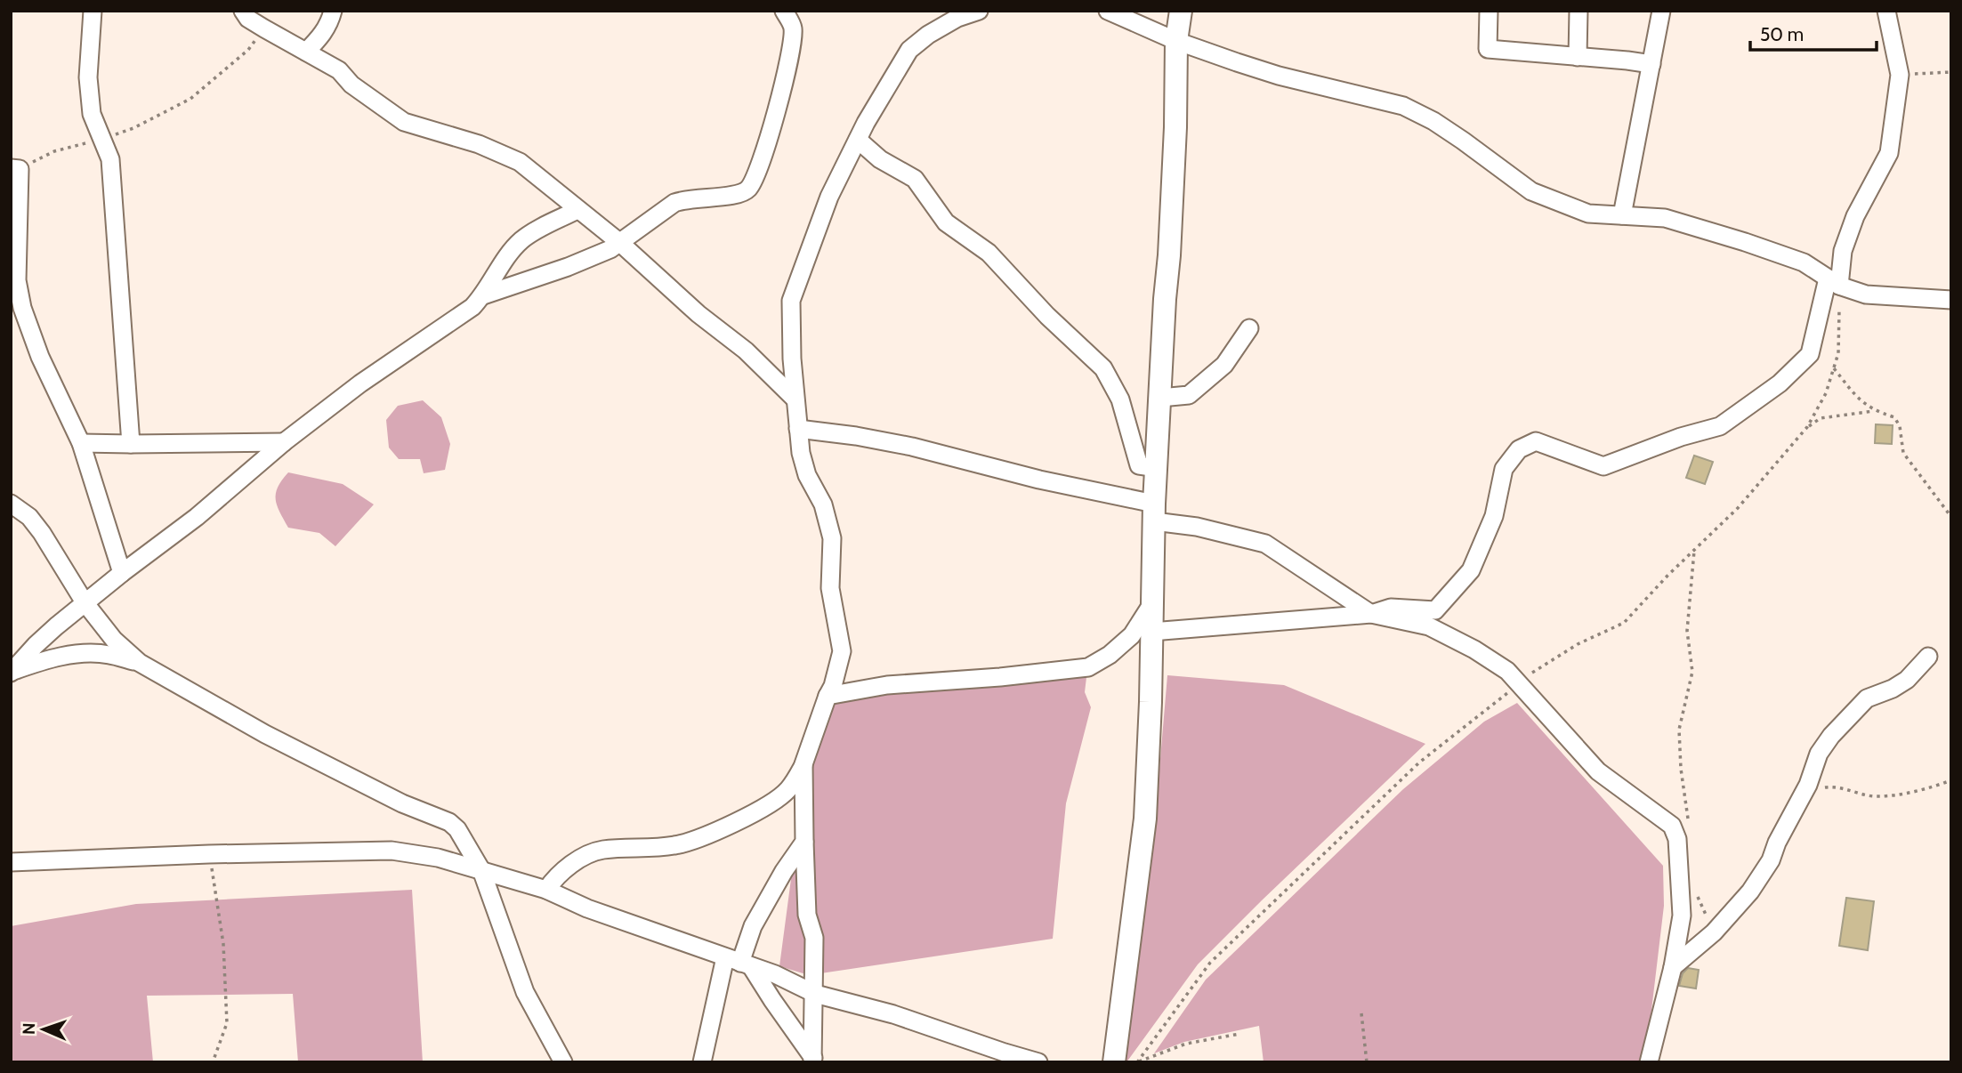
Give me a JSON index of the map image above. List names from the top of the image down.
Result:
{
  "scale_bar": "50 m",
  "north": "left"
}
